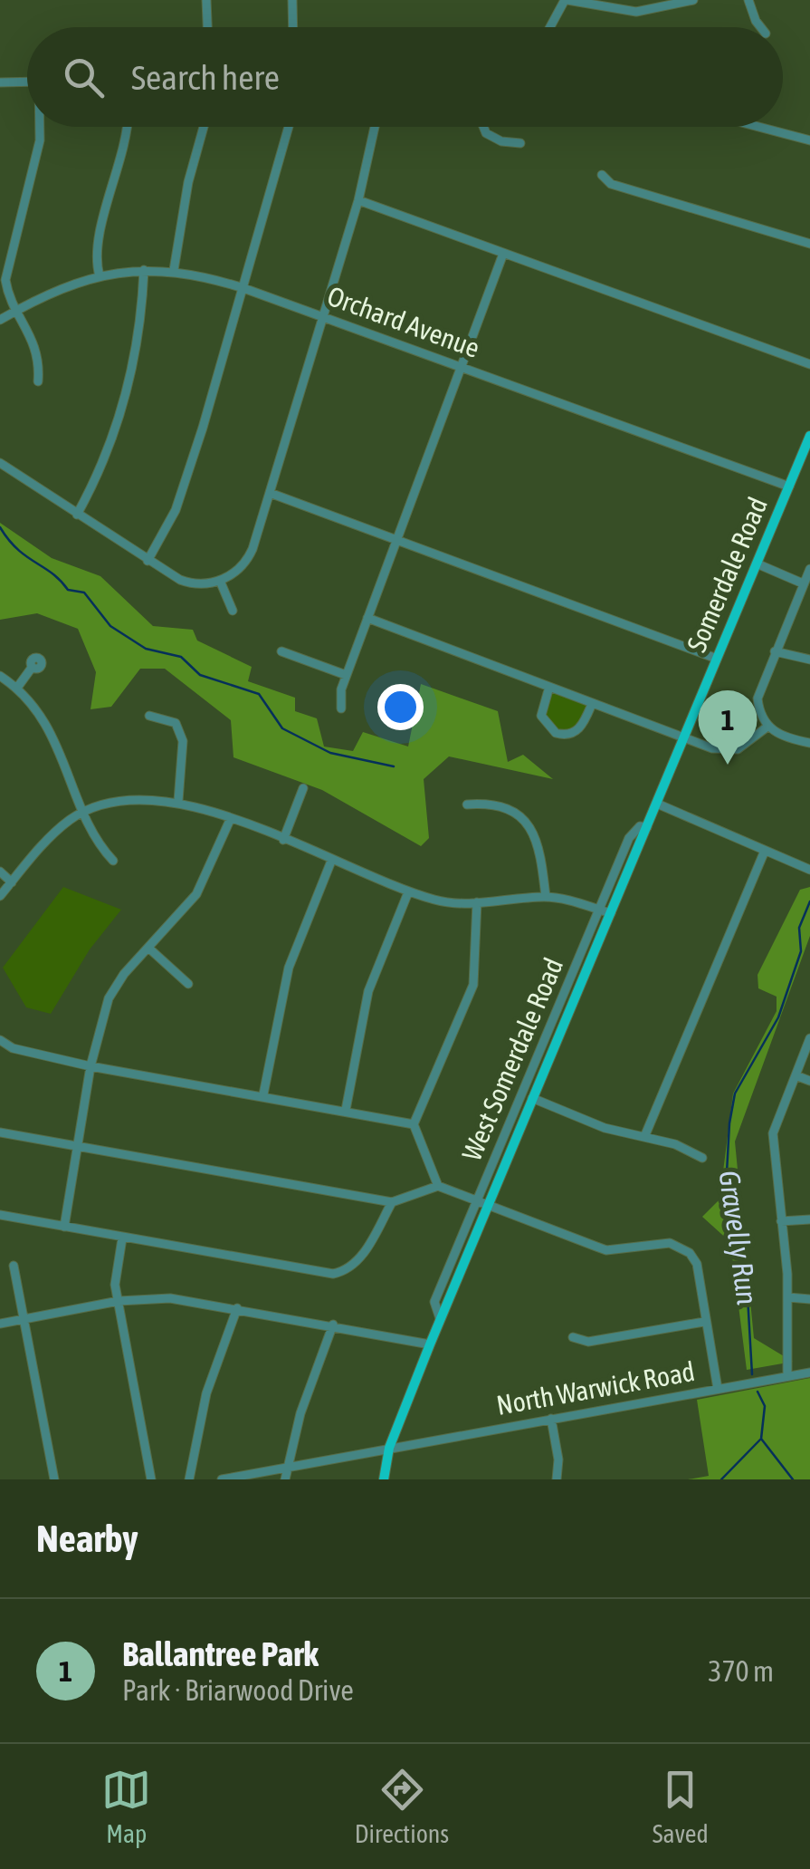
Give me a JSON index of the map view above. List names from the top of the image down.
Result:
{
  "streets": {
    "main road": ["Somerdale Road", "West Somerdale Road"],
    "street": ["Orchard Avenue", "North Warwick Road"]
  },
  "crossings": [
    ["Orchard Avenue", "Somerdale Road"],
    ["Somerdale Road", "West Somerdale Road"],
    ["West Somerdale Road", "North Warwick Road"]
  ],
  "water": ["Gravelly Run"],
  "page": {
    "search": "Search here",
    "pins": "1",
    "heading": "Nearby",
    "list": [
      {
        "mark": "1",
        "name": "Ballantree Park",
        "note": "Park · Briarwood Drive",
        "value": "370 m"
      }
    ],
    "nav": ["Map", "Directions", "Saved"]
  }
}
